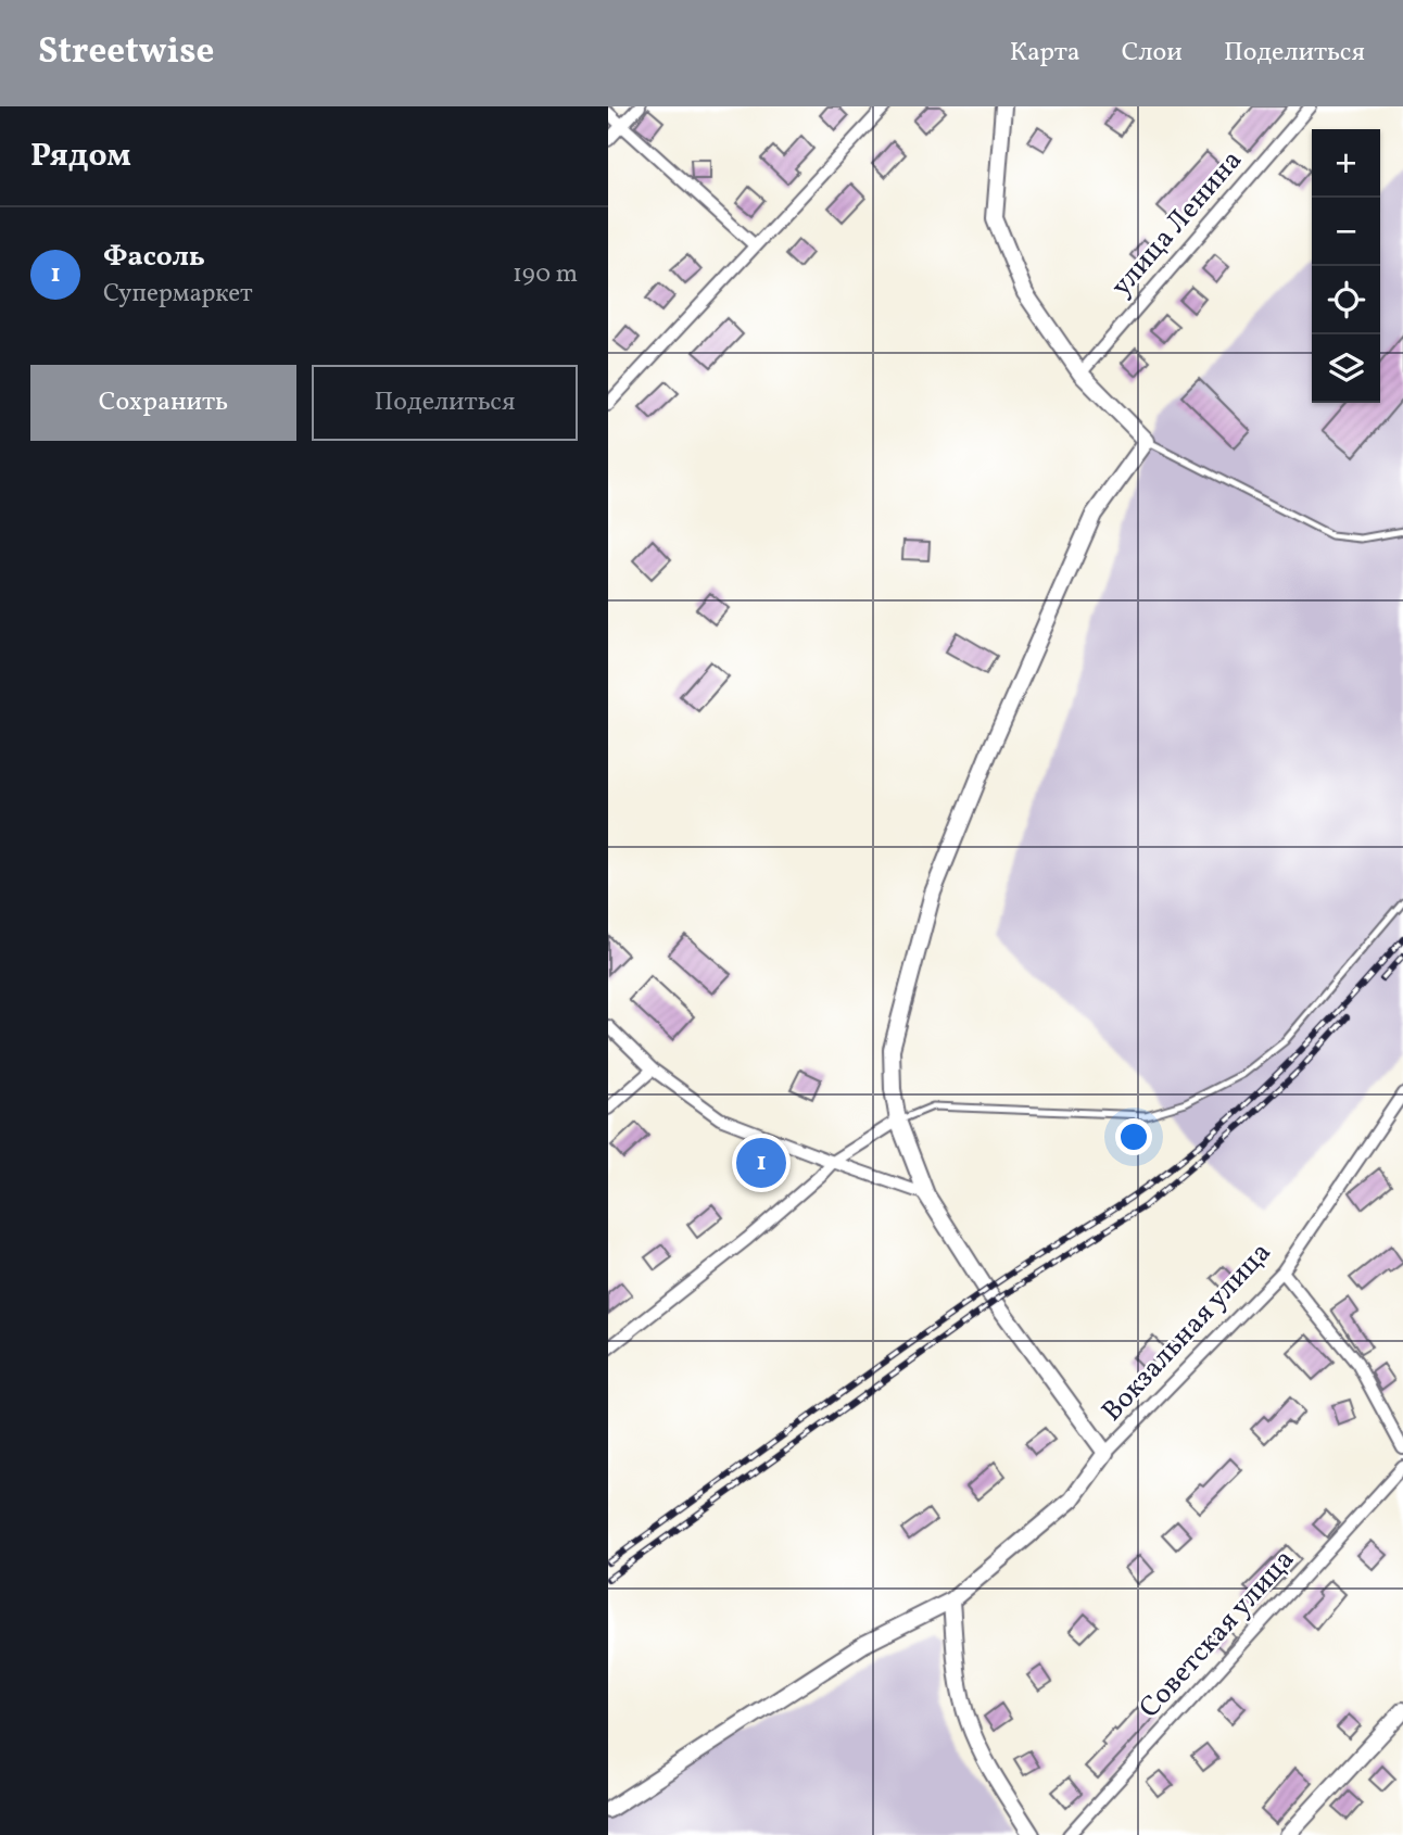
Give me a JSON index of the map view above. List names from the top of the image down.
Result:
{
  "streets": {
    "street": ["улица Ленина", "Вокзальная улица", "Советская улица"]
  },
  "page": {
    "header": "Streetwise",
    "nav": ["Карта", "Слои", "Поделиться"],
    "heading": "Рядом",
    "map_buttons": ["+", "−"],
    "list": [
      {
        "mark": "1",
        "name": "Фасоль",
        "note": "Супермаркет",
        "value": "190 m"
      }
    ],
    "buttons": ["Сохранить", "Поделиться"],
    "pins": "1"
  }
}
